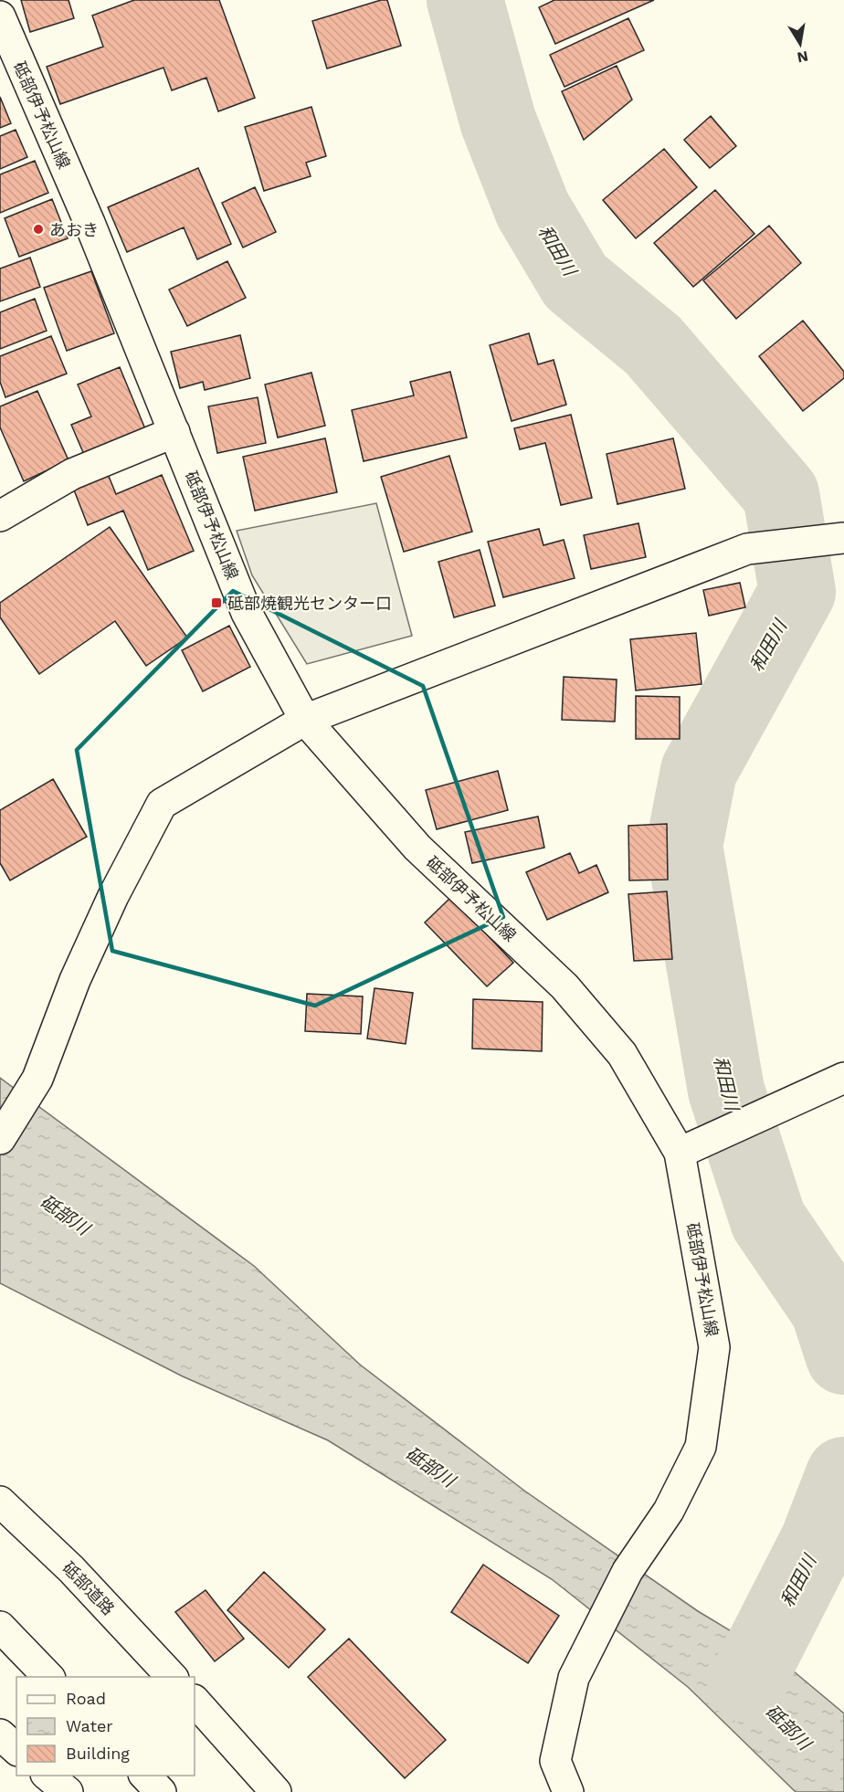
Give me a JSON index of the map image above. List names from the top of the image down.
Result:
{
  "streets": {
    "main road": ["砥部伊予松山線", "砥部道路"]
  },
  "water": ["和田川", "砥部川"],
  "places": {
    "other": ["あおき"],
    "transit": ["砥部焼観光センター口"]
  },
  "legend": ["Road", "Water", "Building"],
  "north": "bottom"
}
